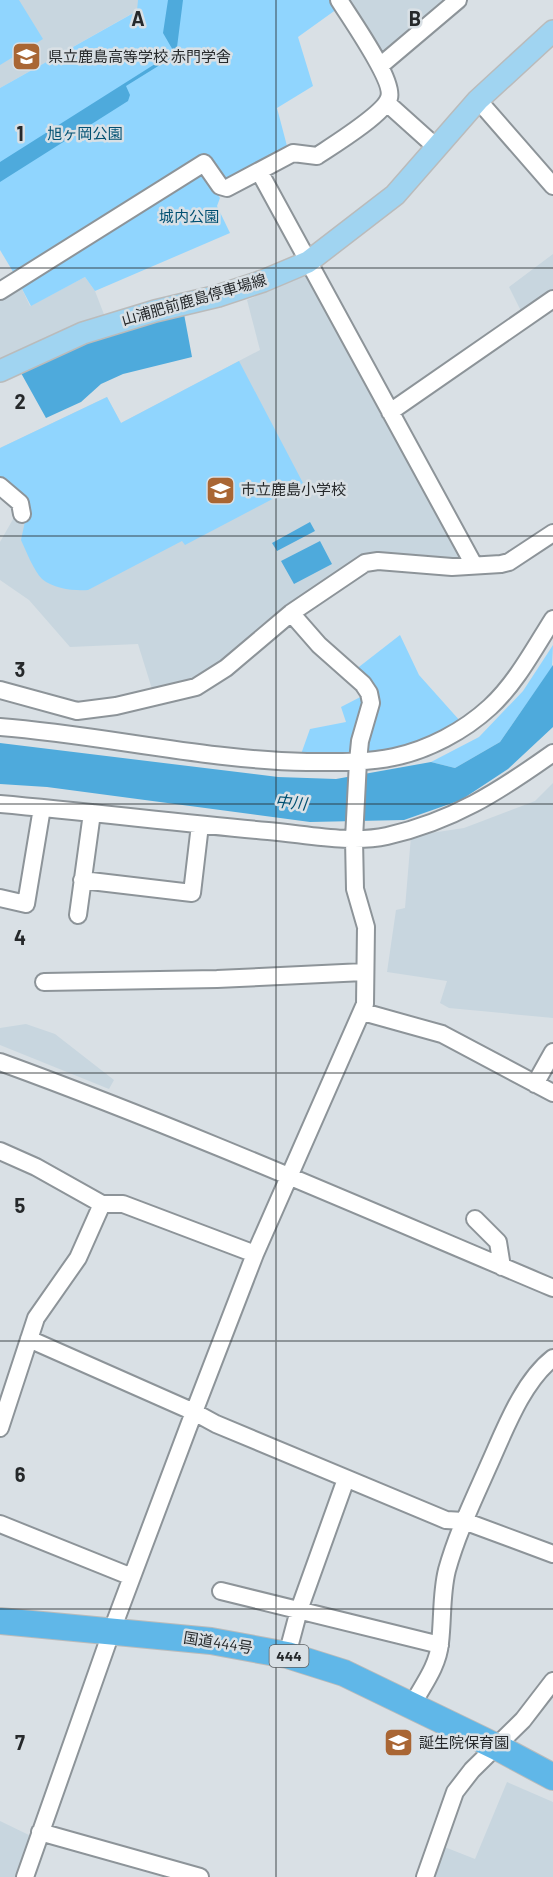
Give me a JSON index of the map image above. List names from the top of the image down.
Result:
{
  "streets": {
    "highway": ["国道444号", "444"],
    "main road": ["山浦肥前鹿島停車場線"]
  },
  "water": ["中川"],
  "parks": ["旭ヶ岡公園", "城内公園"],
  "places": {
    "school or university": ["県立鹿島高等学校 赤門学舎", "市立鹿島小学校", "誕生院保育園"]
  },
  "grid": {
    "columns": ["A", "B"],
    "rows": [
      "1",
      "2",
      "3",
      "4",
      "5",
      "6",
      "7"
    ]
  }
}
